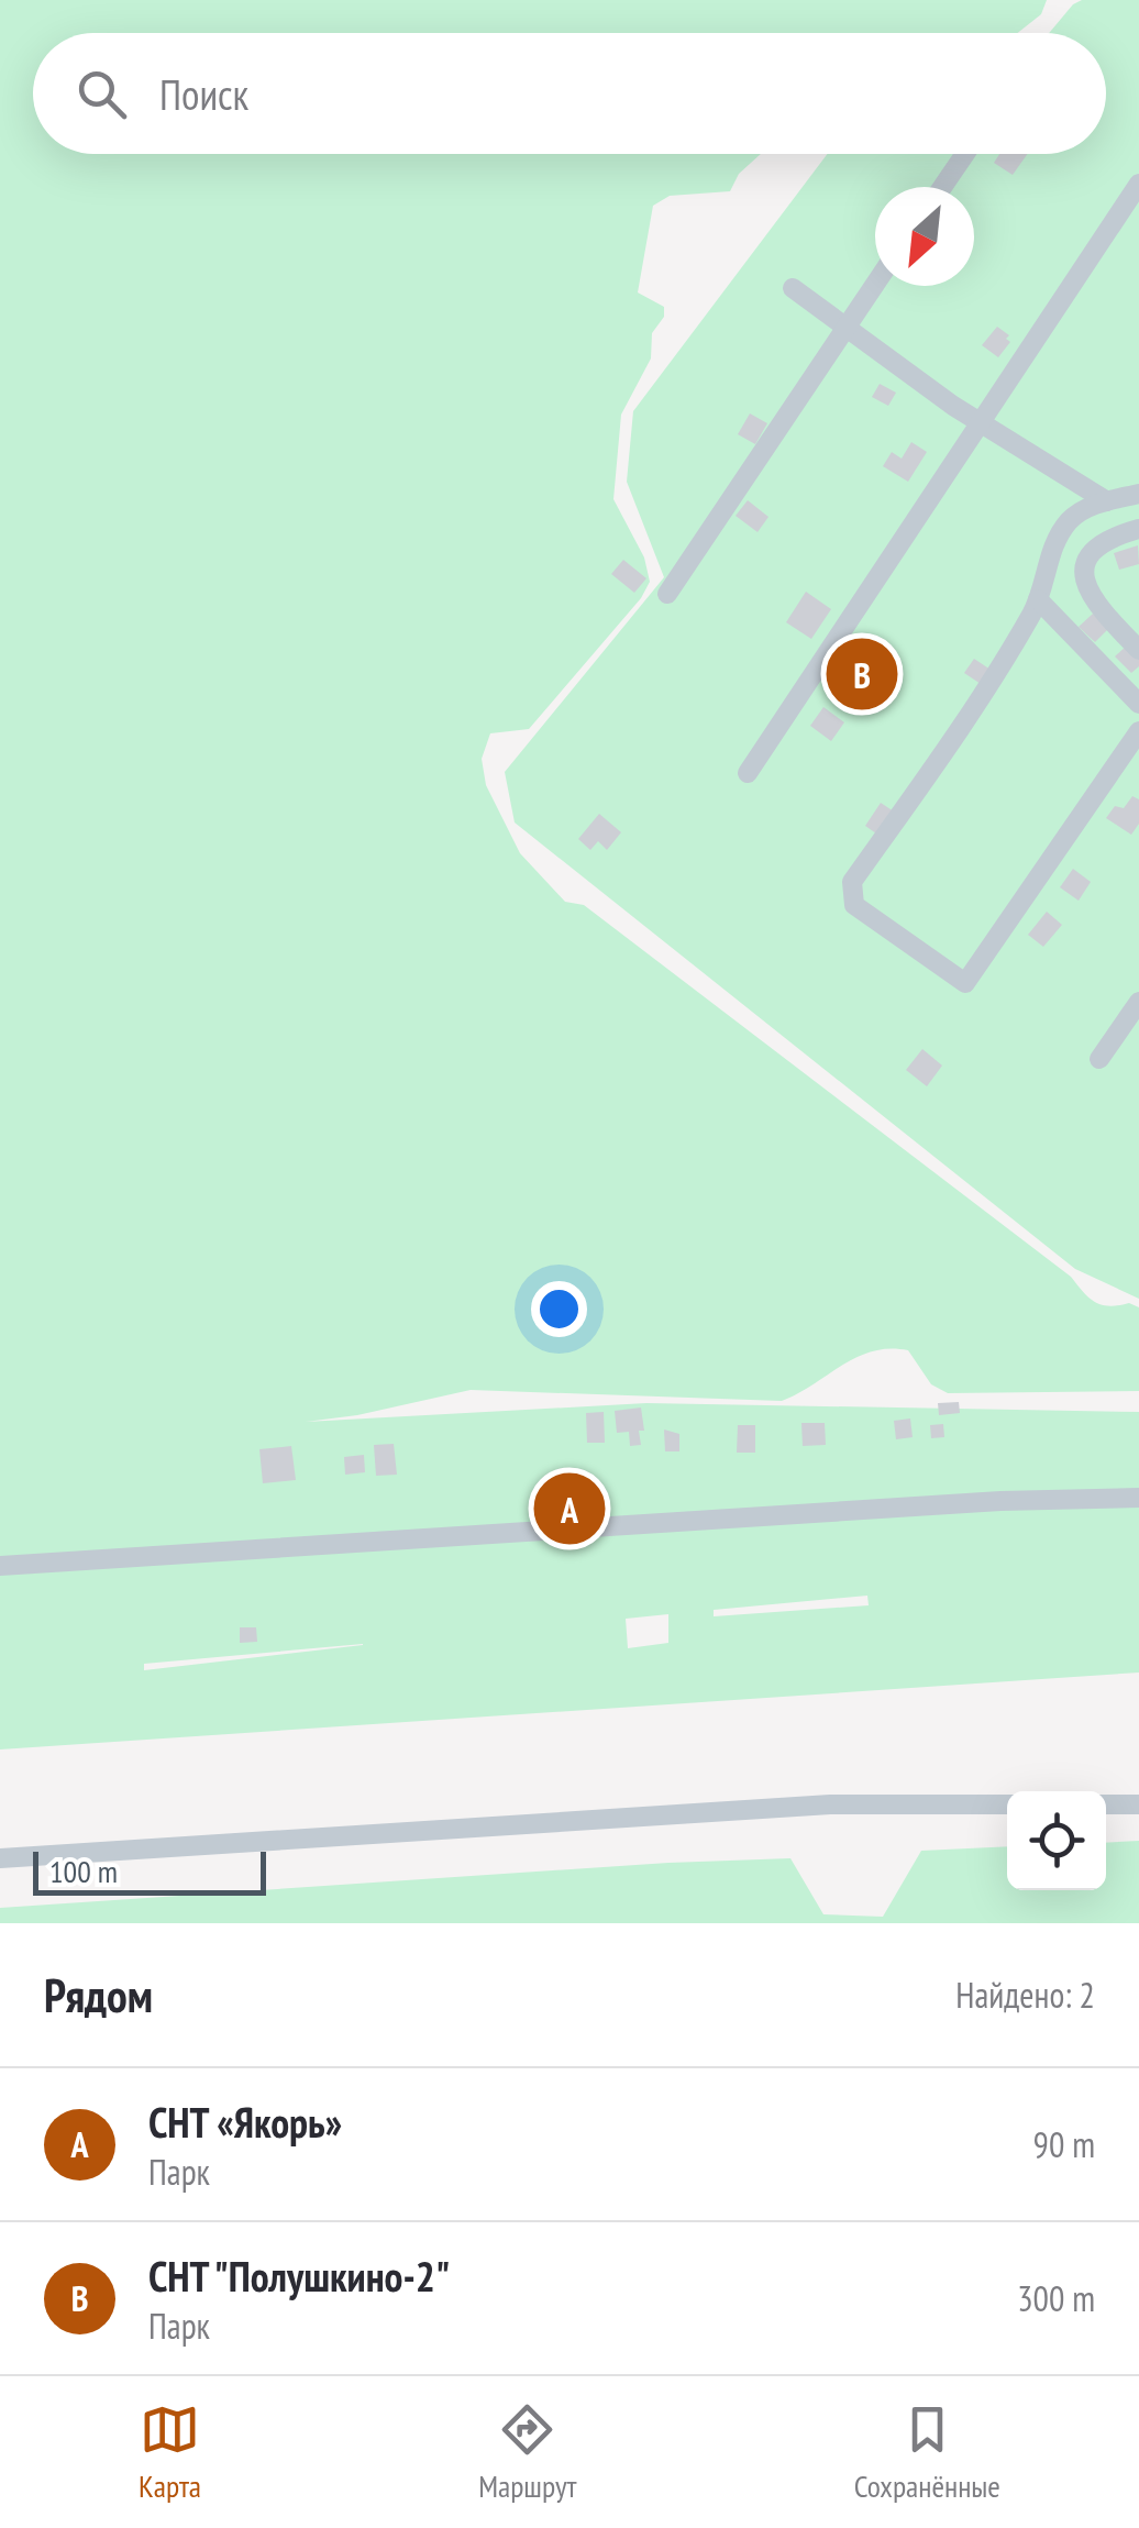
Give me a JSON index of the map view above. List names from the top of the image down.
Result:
{
  "scale_bar": "100 m",
  "north": "bottom left",
  "page": {
    "search": "Поиск",
    "pins": ["B", "A"],
    "scale": "100 m",
    "heading": ["Рядом", "Найдено: 2"],
    "list": [
      {
        "mark": "A",
        "name": "СНТ «Якорь»",
        "note": "Парк",
        "value": "90 m"
      },
      {
        "mark": "B",
        "name": "СНТ \"Полушкино-2\"",
        "note": "Парк",
        "value": "300 m"
      }
    ],
    "nav": ["Карта", "Маршрут", "Сохранённые"]
  }
}
